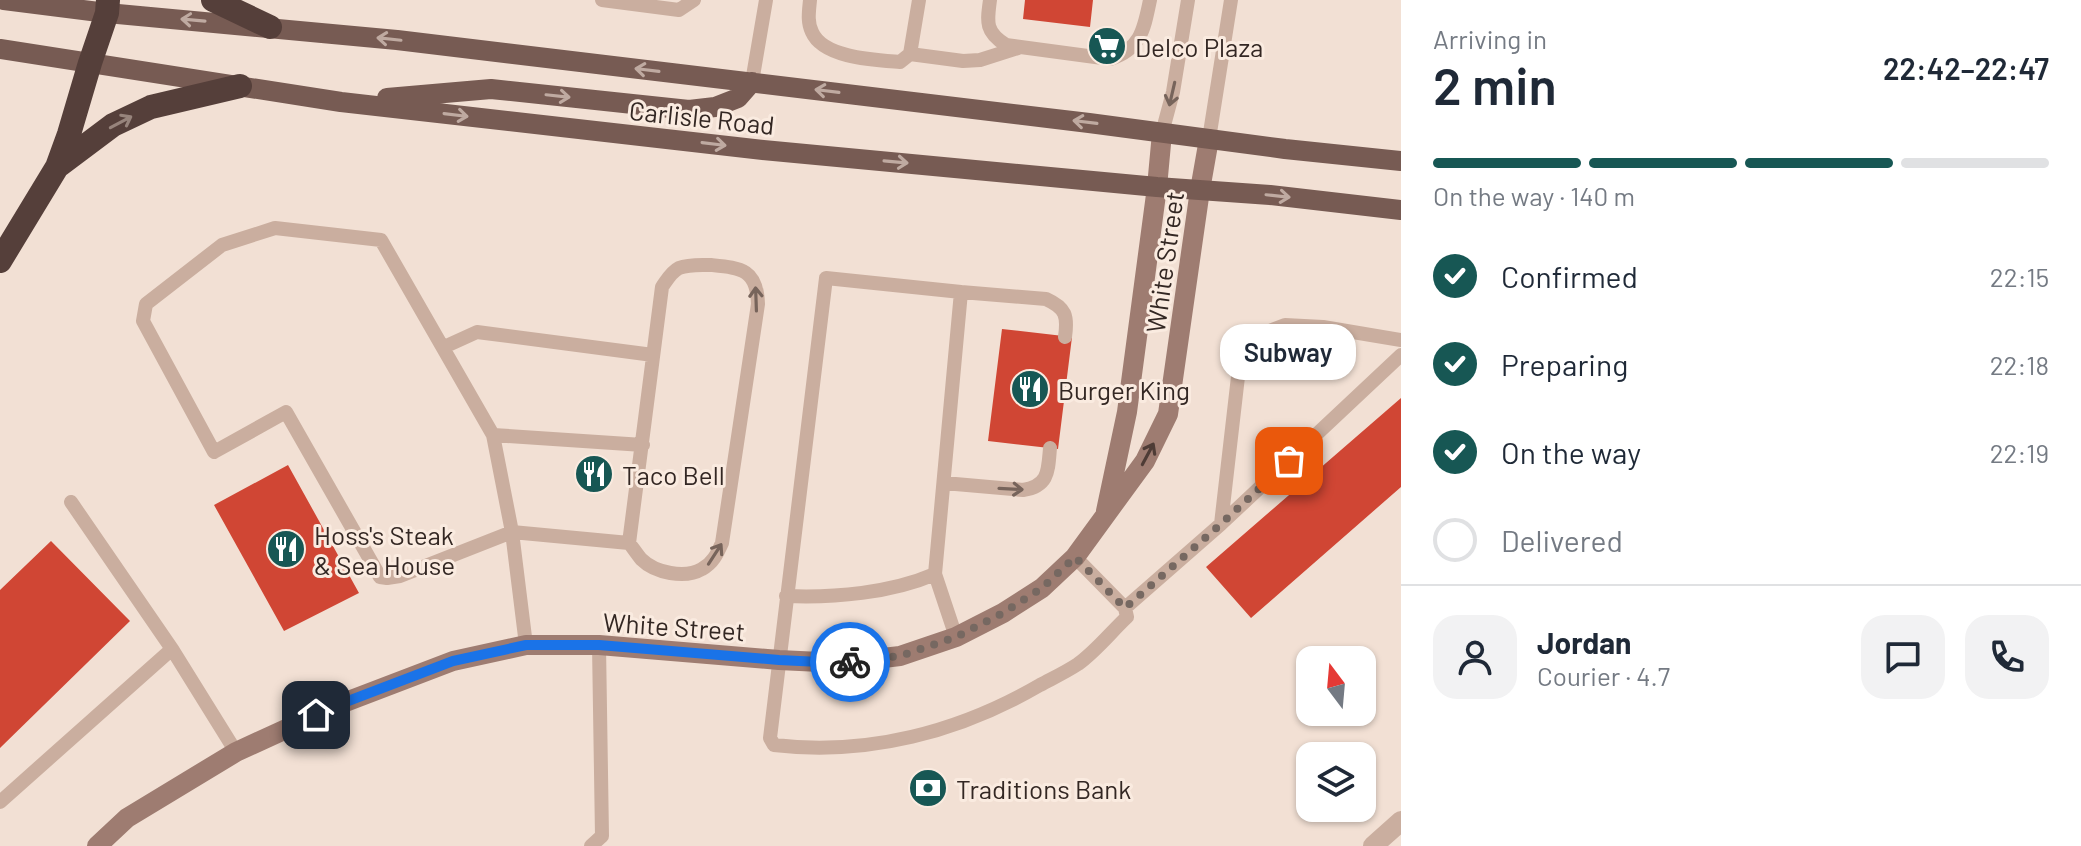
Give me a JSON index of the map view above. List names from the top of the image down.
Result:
{
  "streets": {
    "main road": ["Carlisle Road"],
    "street": ["White Street"]
  },
  "crossings": [
    ["Carlisle Road", "White Street"]
  ],
  "places": {
    "supermarket": ["Delco Plaza"],
    "restaurant": ["Burger King", "Taco Bell", "Hoss's Steak & Sea House"],
    "other": ["Subway"],
    "bank": ["Traditions Bank"]
  },
  "north": "top",
  "page": {
    "heading": ["2 min", "Arriving in", "22:42–22:47"],
    "panel": ["Jordan", "Courier · 4.7"],
    "bar": "On the way · 140 m",
    "list": [
      ["Confirmed", "22:15"],
      ["Preparing", "22:18"],
      ["On the way", "22:19"],
      "Delivered"
    ],
    "bubble": "Subway"
  }
}
